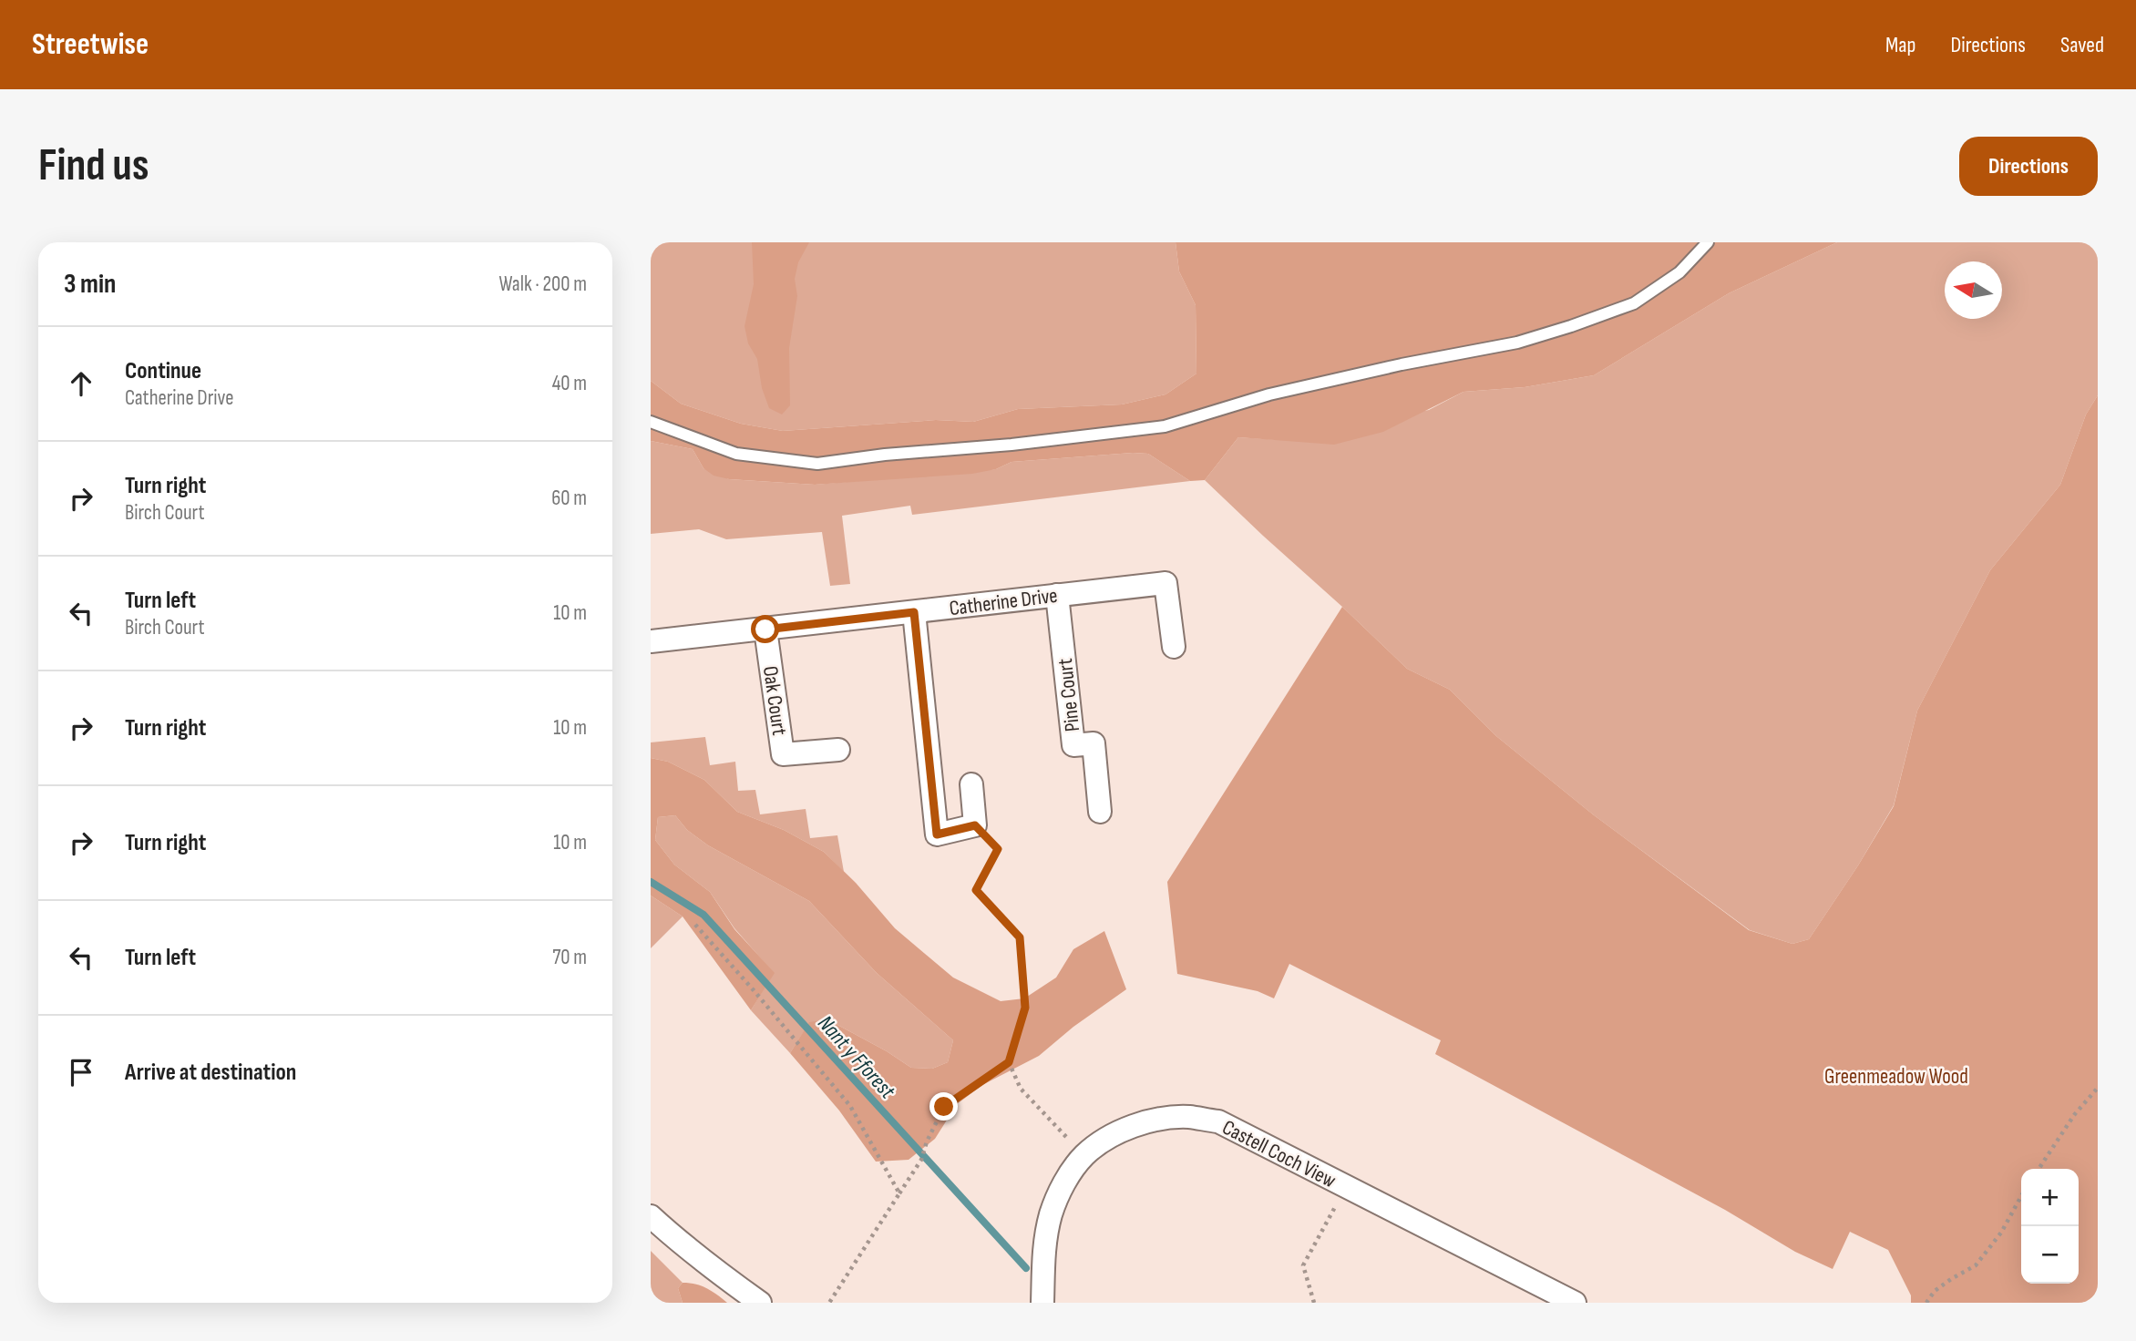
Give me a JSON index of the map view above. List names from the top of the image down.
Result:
{
  "streets": {
    "street": [
      "Catherine Drive",
      "Pine Court",
      "Oak Court",
      "Castell Coch View"
    ]
  },
  "crossings": [
    ["Catherine Drive", "Pine Court"],
    ["Catherine Drive", "Oak Court"]
  ],
  "water": ["Nant y Fforest"],
  "parks": ["Greenmeadow Wood"],
  "north": "left",
  "page": {
    "header": "Streetwise",
    "nav": ["Map", "Directions", "Saved"],
    "buttons": "Directions",
    "title": "Find us",
    "heading": ["3 min", "Walk · 200 m"],
    "list": [
      ["Continue", "Catherine Drive", "40 m"],
      ["Turn right", "Birch Court", "60 m"],
      ["Turn left", "Birch Court", "10 m"],
      ["Turn right", "10 m"],
      ["Turn right", "10 m"],
      ["Turn left", "70 m"],
      "Arrive at destination"
    ],
    "map_buttons": ["+", "−"]
  }
}
